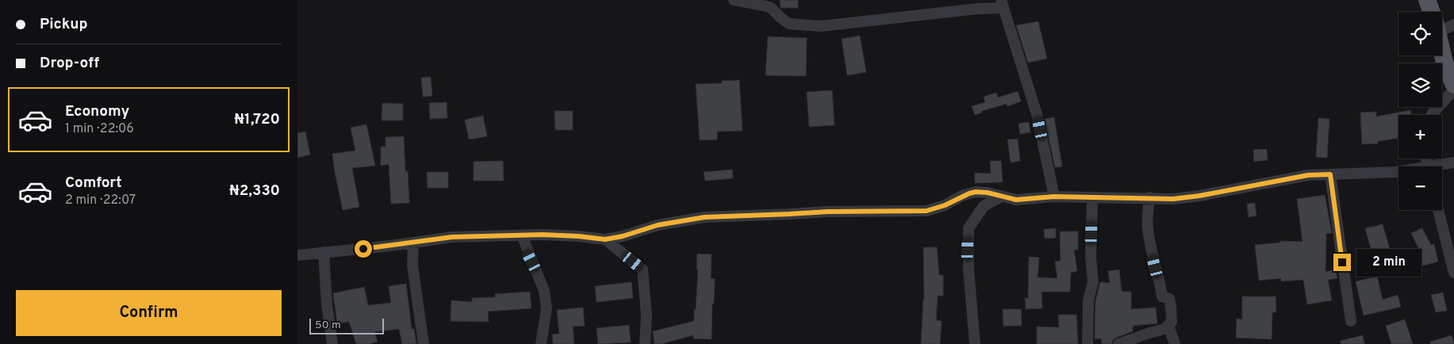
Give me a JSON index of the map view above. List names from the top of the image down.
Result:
{
  "scale_bar": "50 m",
  "page": {
    "banner": ["Pickup", "Drop-off"],
    "map_buttons": ["+", "−"],
    "list": [
      {
        "name": "Economy",
        "note": "1 min · 22:06",
        "value": "₦1,720"
      },
      {
        "name": "Comfort",
        "note": "2 min · 22:07",
        "value": "₦2,330"
      }
    ],
    "bubble": "2 min",
    "buttons": "Confirm",
    "scale": "50 m"
  }
}
